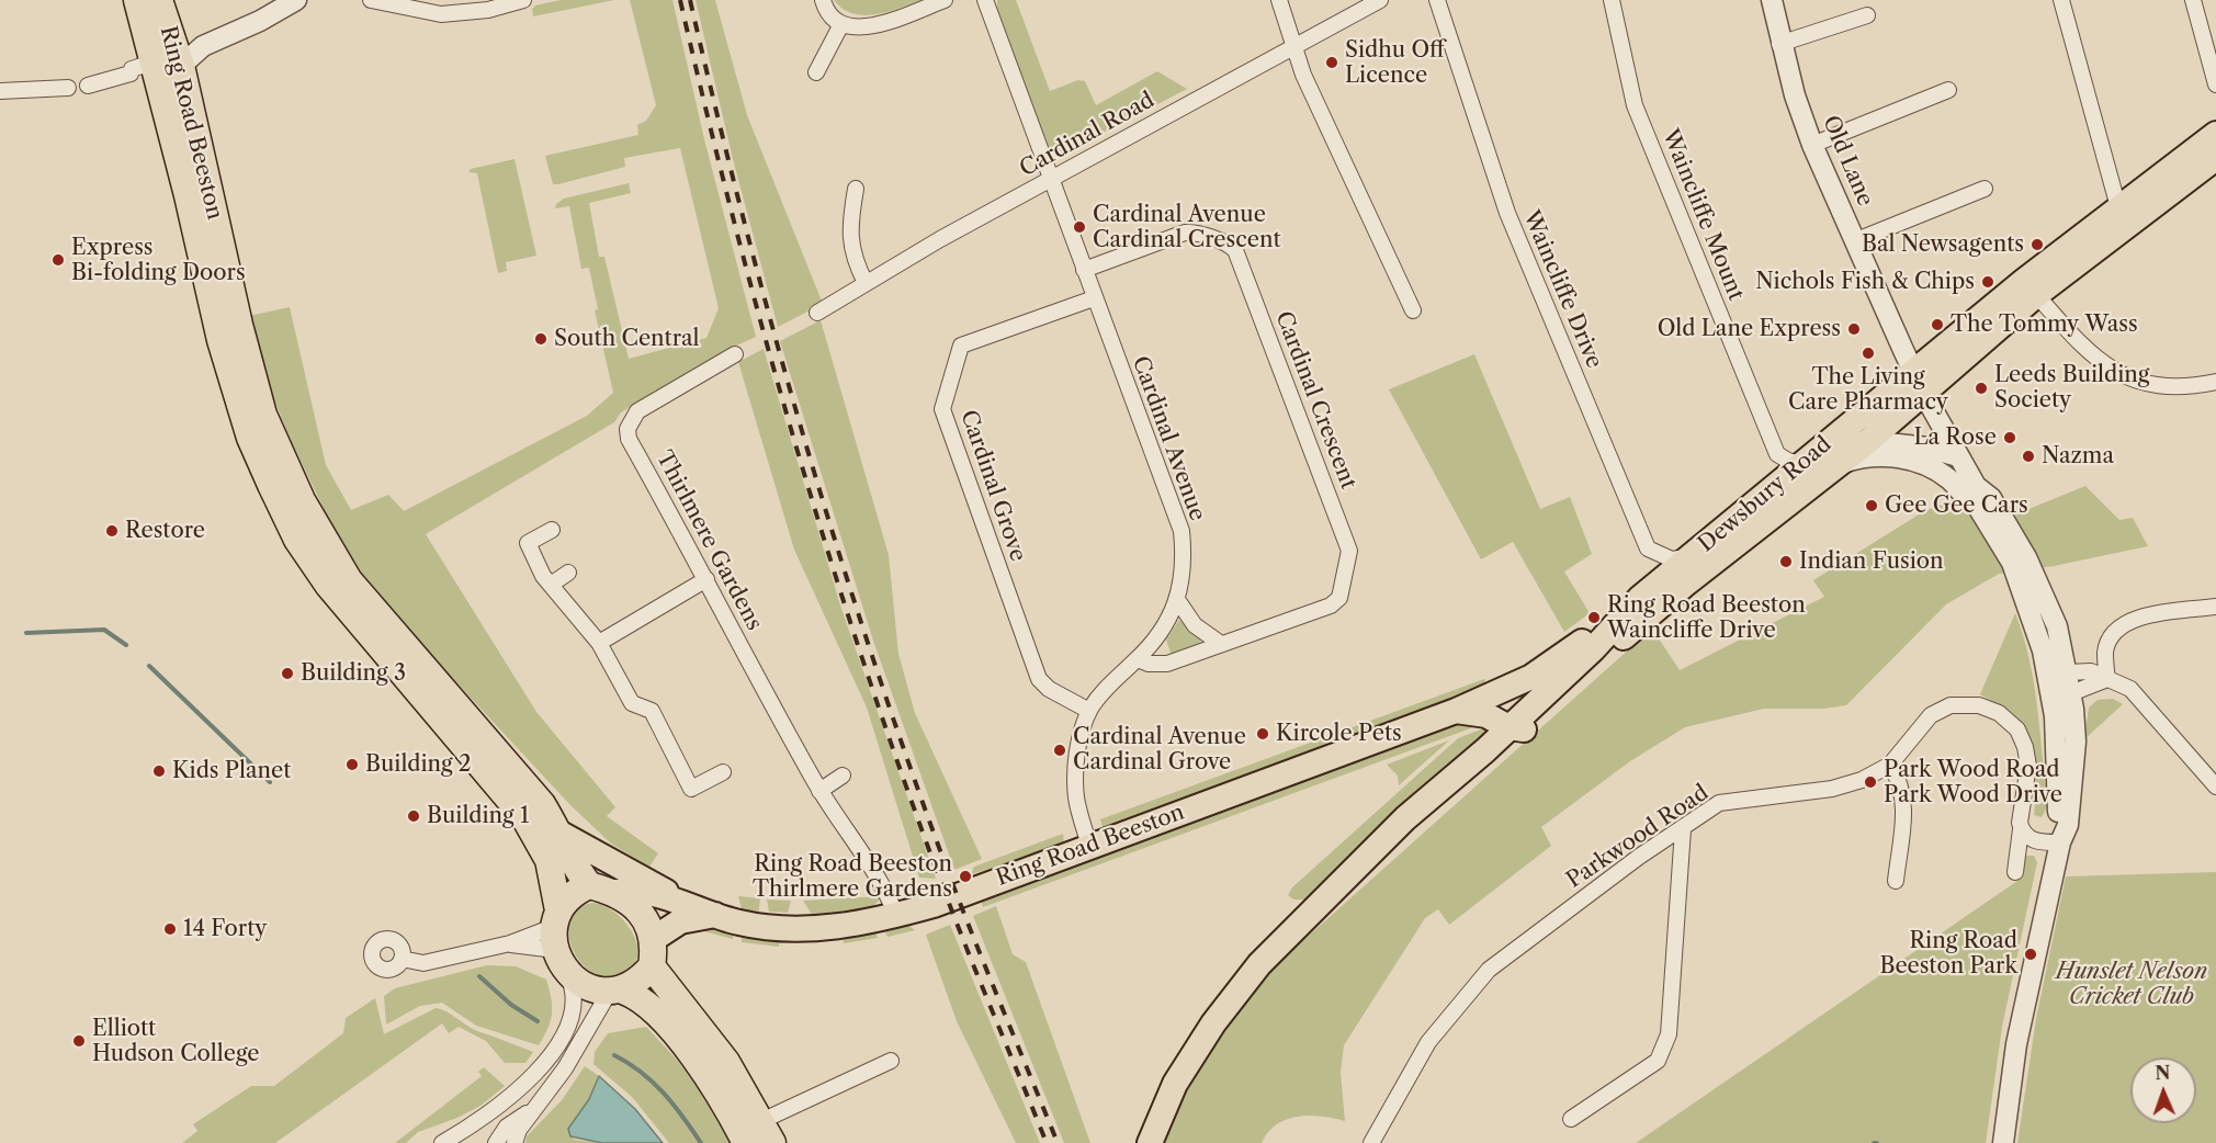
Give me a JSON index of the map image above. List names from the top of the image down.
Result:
{
  "streets": {
    "highway": ["Ring Road Beeston"],
    "main road": ["Dewsbury Road"],
    "street": [
      "Cardinal Road",
      "Old Lane",
      "Waincliffe Mount",
      "Waincliffe Drive",
      "Cardinal Crescent",
      "Cardinal Avenue",
      "Cardinal Grove",
      "Thirlmere Gardens",
      "Parkwood Road"
    ]
  },
  "crossings": [
    ["Ring Road Beeston", "Cardinal Avenue"],
    ["Ring Road Beeston", "Dewsbury Road"],
    ["Ring Road Beeston", "Thirlmere Gardens"],
    ["Cardinal Road", "Cardinal Avenue"],
    ["Old Lane", "Dewsbury Road"],
    ["Waincliffe Mount", "Dewsbury Road"],
    ["Waincliffe Drive", "Dewsbury Road"],
    ["Cardinal Crescent", "Cardinal Avenue"],
    ["Cardinal Avenue", "Cardinal Grove"]
  ],
  "parks": ["Hunslet Nelson Cricket Club"],
  "places": [
    "Sidhu Off Licence",
    "Cardinal Avenue Cardinal Crescent",
    "Bal Newsagents",
    "Express Bi-folding Doors",
    "Nichols Fish & Chips",
    "The Tommy Wass",
    "Old Lane Express",
    "South Central",
    "The Living Care Pharmacy",
    "Leeds Building Society",
    "La Rose",
    "Nazma",
    "Gee Gee Cars",
    "Restore",
    "Indian Fusion",
    "Ring Road Beeston Waincliffe Drive",
    "Building 3",
    "Kircole Pets",
    "Cardinal Avenue Cardinal Grove",
    "Building 2",
    "Kids Planet",
    "Park Wood Road Park Wood Drive",
    "Building 1",
    "Ring Road Beeston Thirlmere Gardens",
    "14 Forty",
    "Ring Road Beeston Park",
    "Elliott Hudson College"
  ],
  "north": "top"
}
